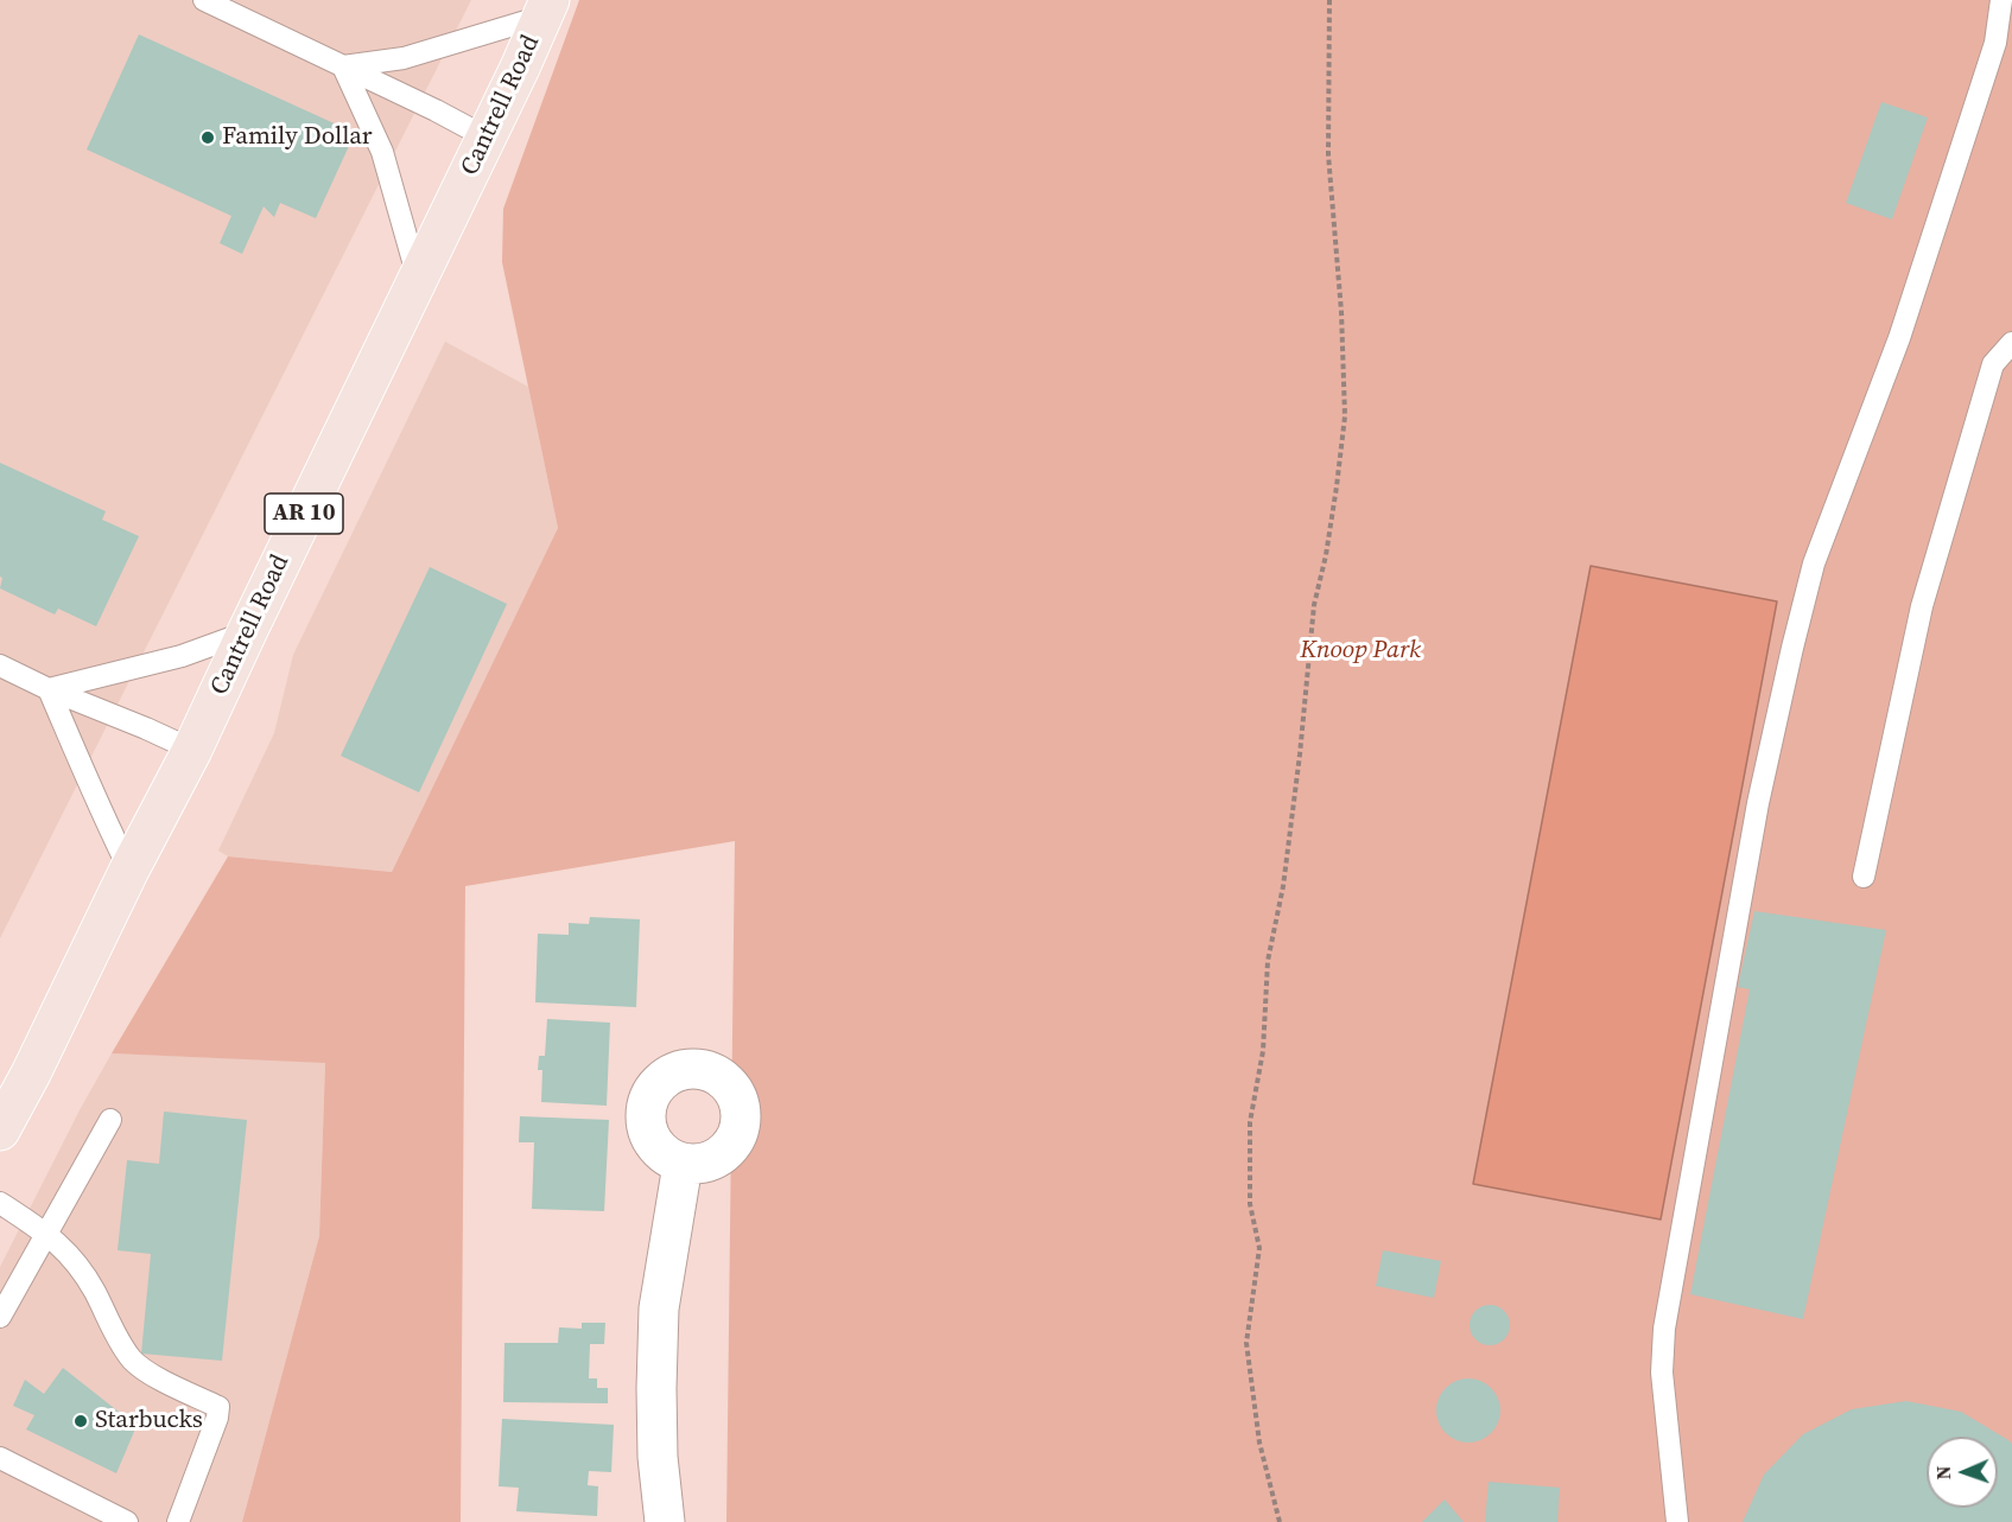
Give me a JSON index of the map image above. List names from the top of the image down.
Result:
{
  "streets": {
    "main road": ["Cantrell Road", "AR 10"]
  },
  "parks": ["Knoop Park"],
  "places": ["Family Dollar", "Starbucks"],
  "north": "left"
}
